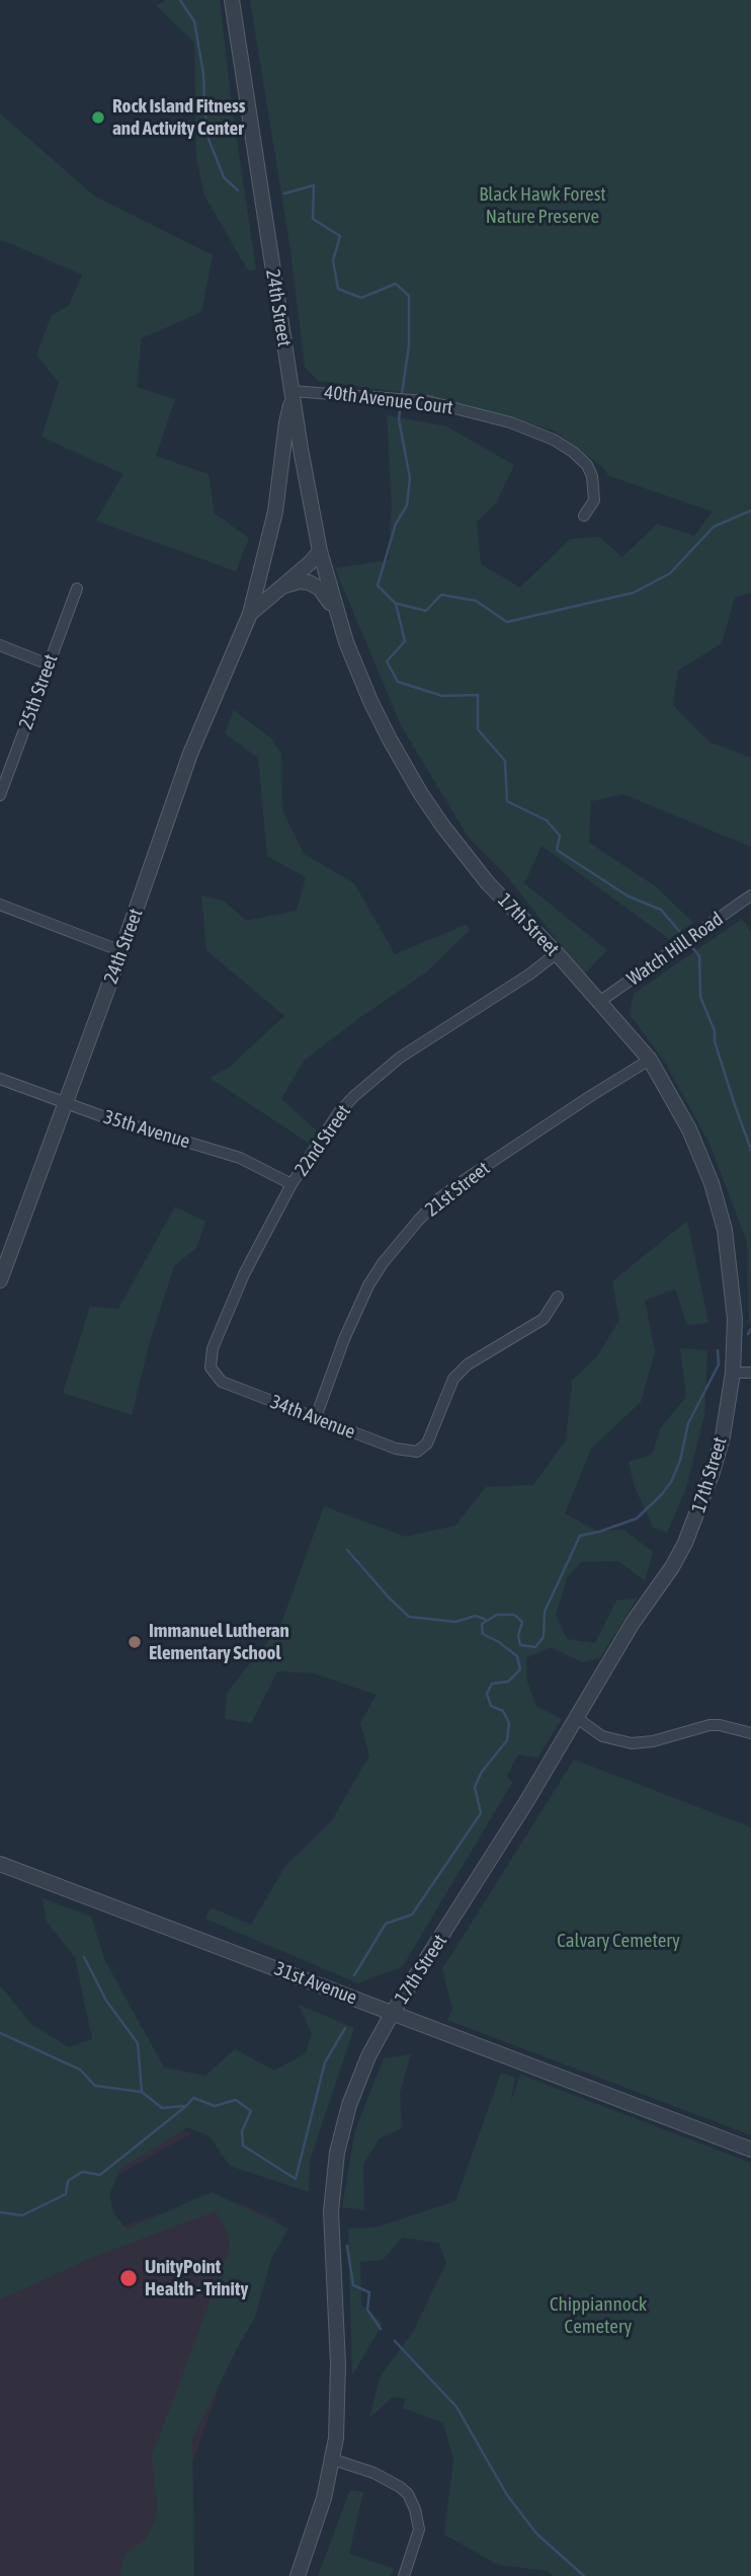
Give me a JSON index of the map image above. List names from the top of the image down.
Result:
{
  "streets": {
    "street": [
      "24th Street",
      "40th Avenue Court",
      "25th Street",
      "17th Street",
      "Watch Hill Road",
      "35th Avenue",
      "22nd Street",
      "21st Street",
      "34th Avenue",
      "31st Avenue"
    ]
  },
  "crossings": [
    ["24th Street", "40th Avenue Court"],
    ["24th Street", "17th Street"],
    ["24th Street", "35th Avenue"],
    ["40th Avenue Court", "17th Street"],
    ["17th Street", "Watch Hill Road"],
    ["17th Street", "22nd Street"],
    ["17th Street", "21st Street"],
    ["17th Street", "31st Avenue"],
    ["35th Avenue", "22nd Street"],
    ["22nd Street", "34th Avenue"],
    ["21st Street", "34th Avenue"]
  ],
  "parks": ["Black Hawk Forest Nature Preserve", "Calvary Cemetery", "Chippiannock Cemetery"],
  "places": ["Rock Island Fitness and Activity Center", "Immanuel Lutheran Elementary School", "UnityPoint Health - Trinity"]
}
